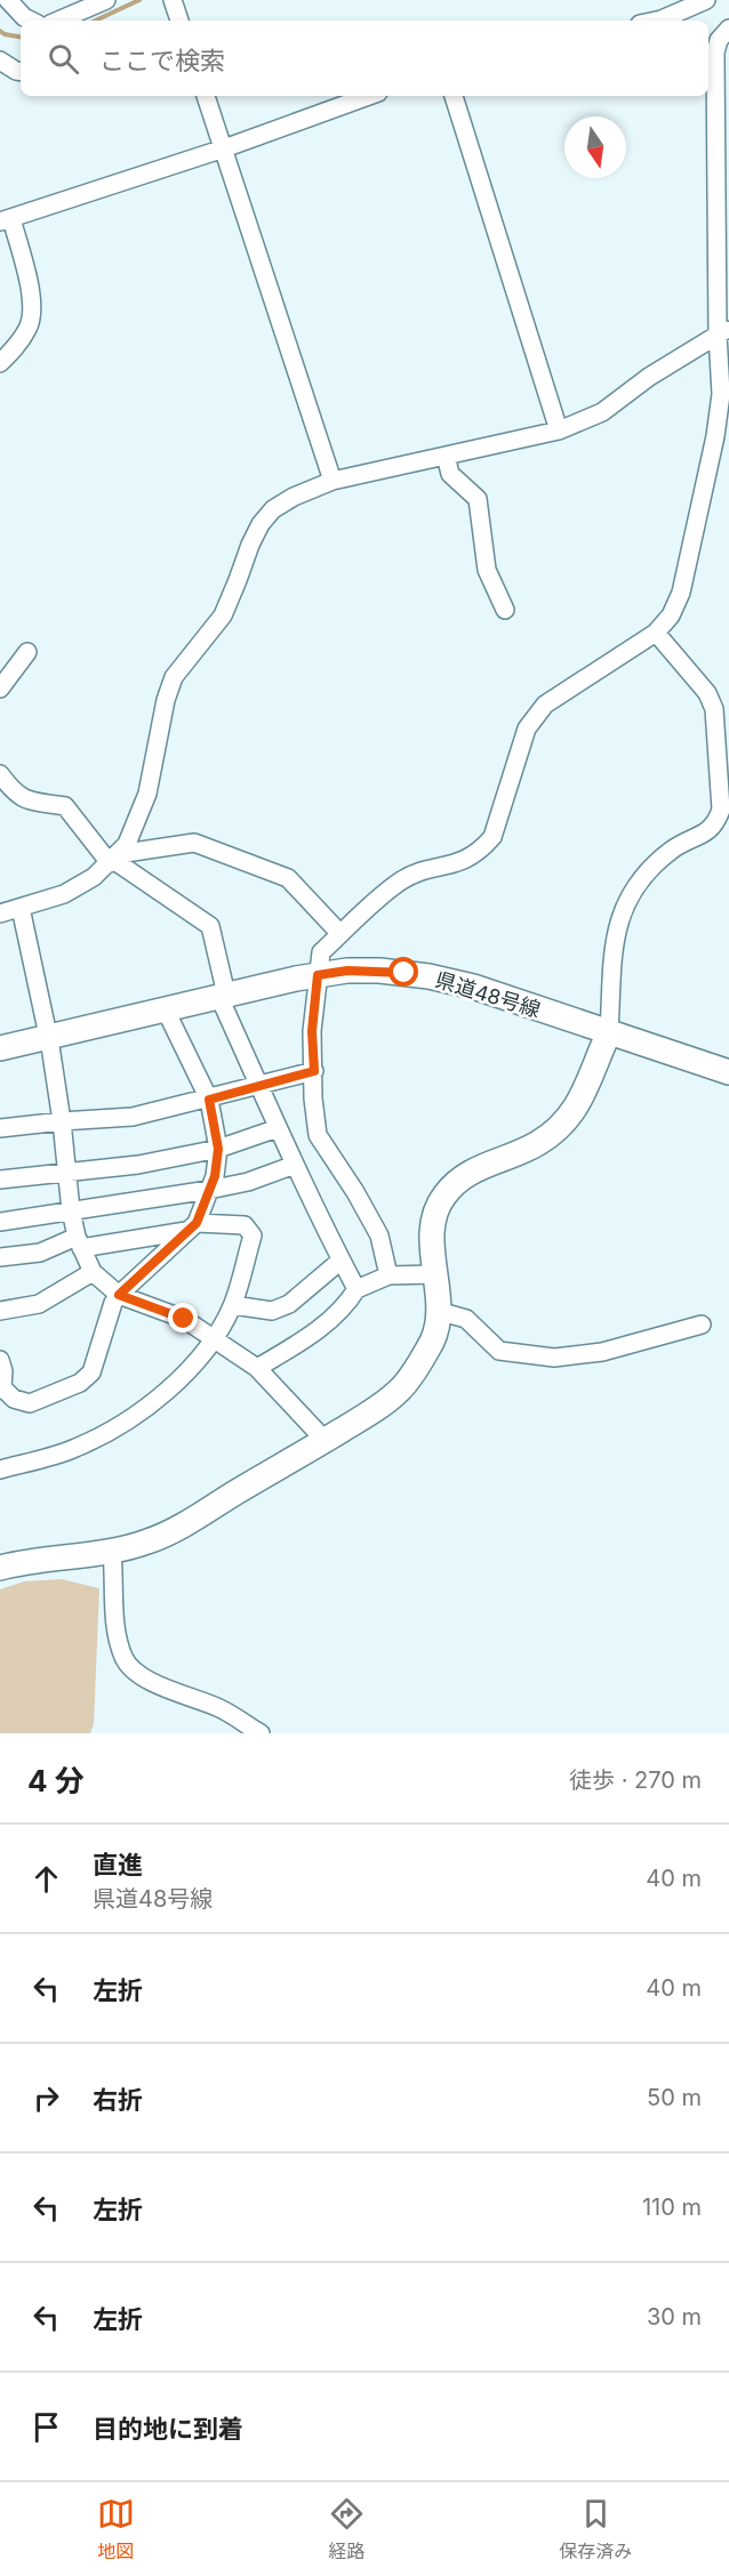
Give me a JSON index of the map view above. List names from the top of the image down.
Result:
{
  "streets": {
    "street": ["県道48号線"]
  },
  "north": "bottom",
  "page": {
    "search": "ここで検索",
    "heading": ["4 分", "徒歩 · 270 m"],
    "list": [
      ["直進", "県道48号線", "40 m"],
      ["左折", "40 m"],
      ["右折", "50 m"],
      ["左折", "110 m"],
      ["左折", "30 m"],
      "目的地に到着"
    ],
    "nav": ["地図", "経路", "保存済み"]
  }
}
